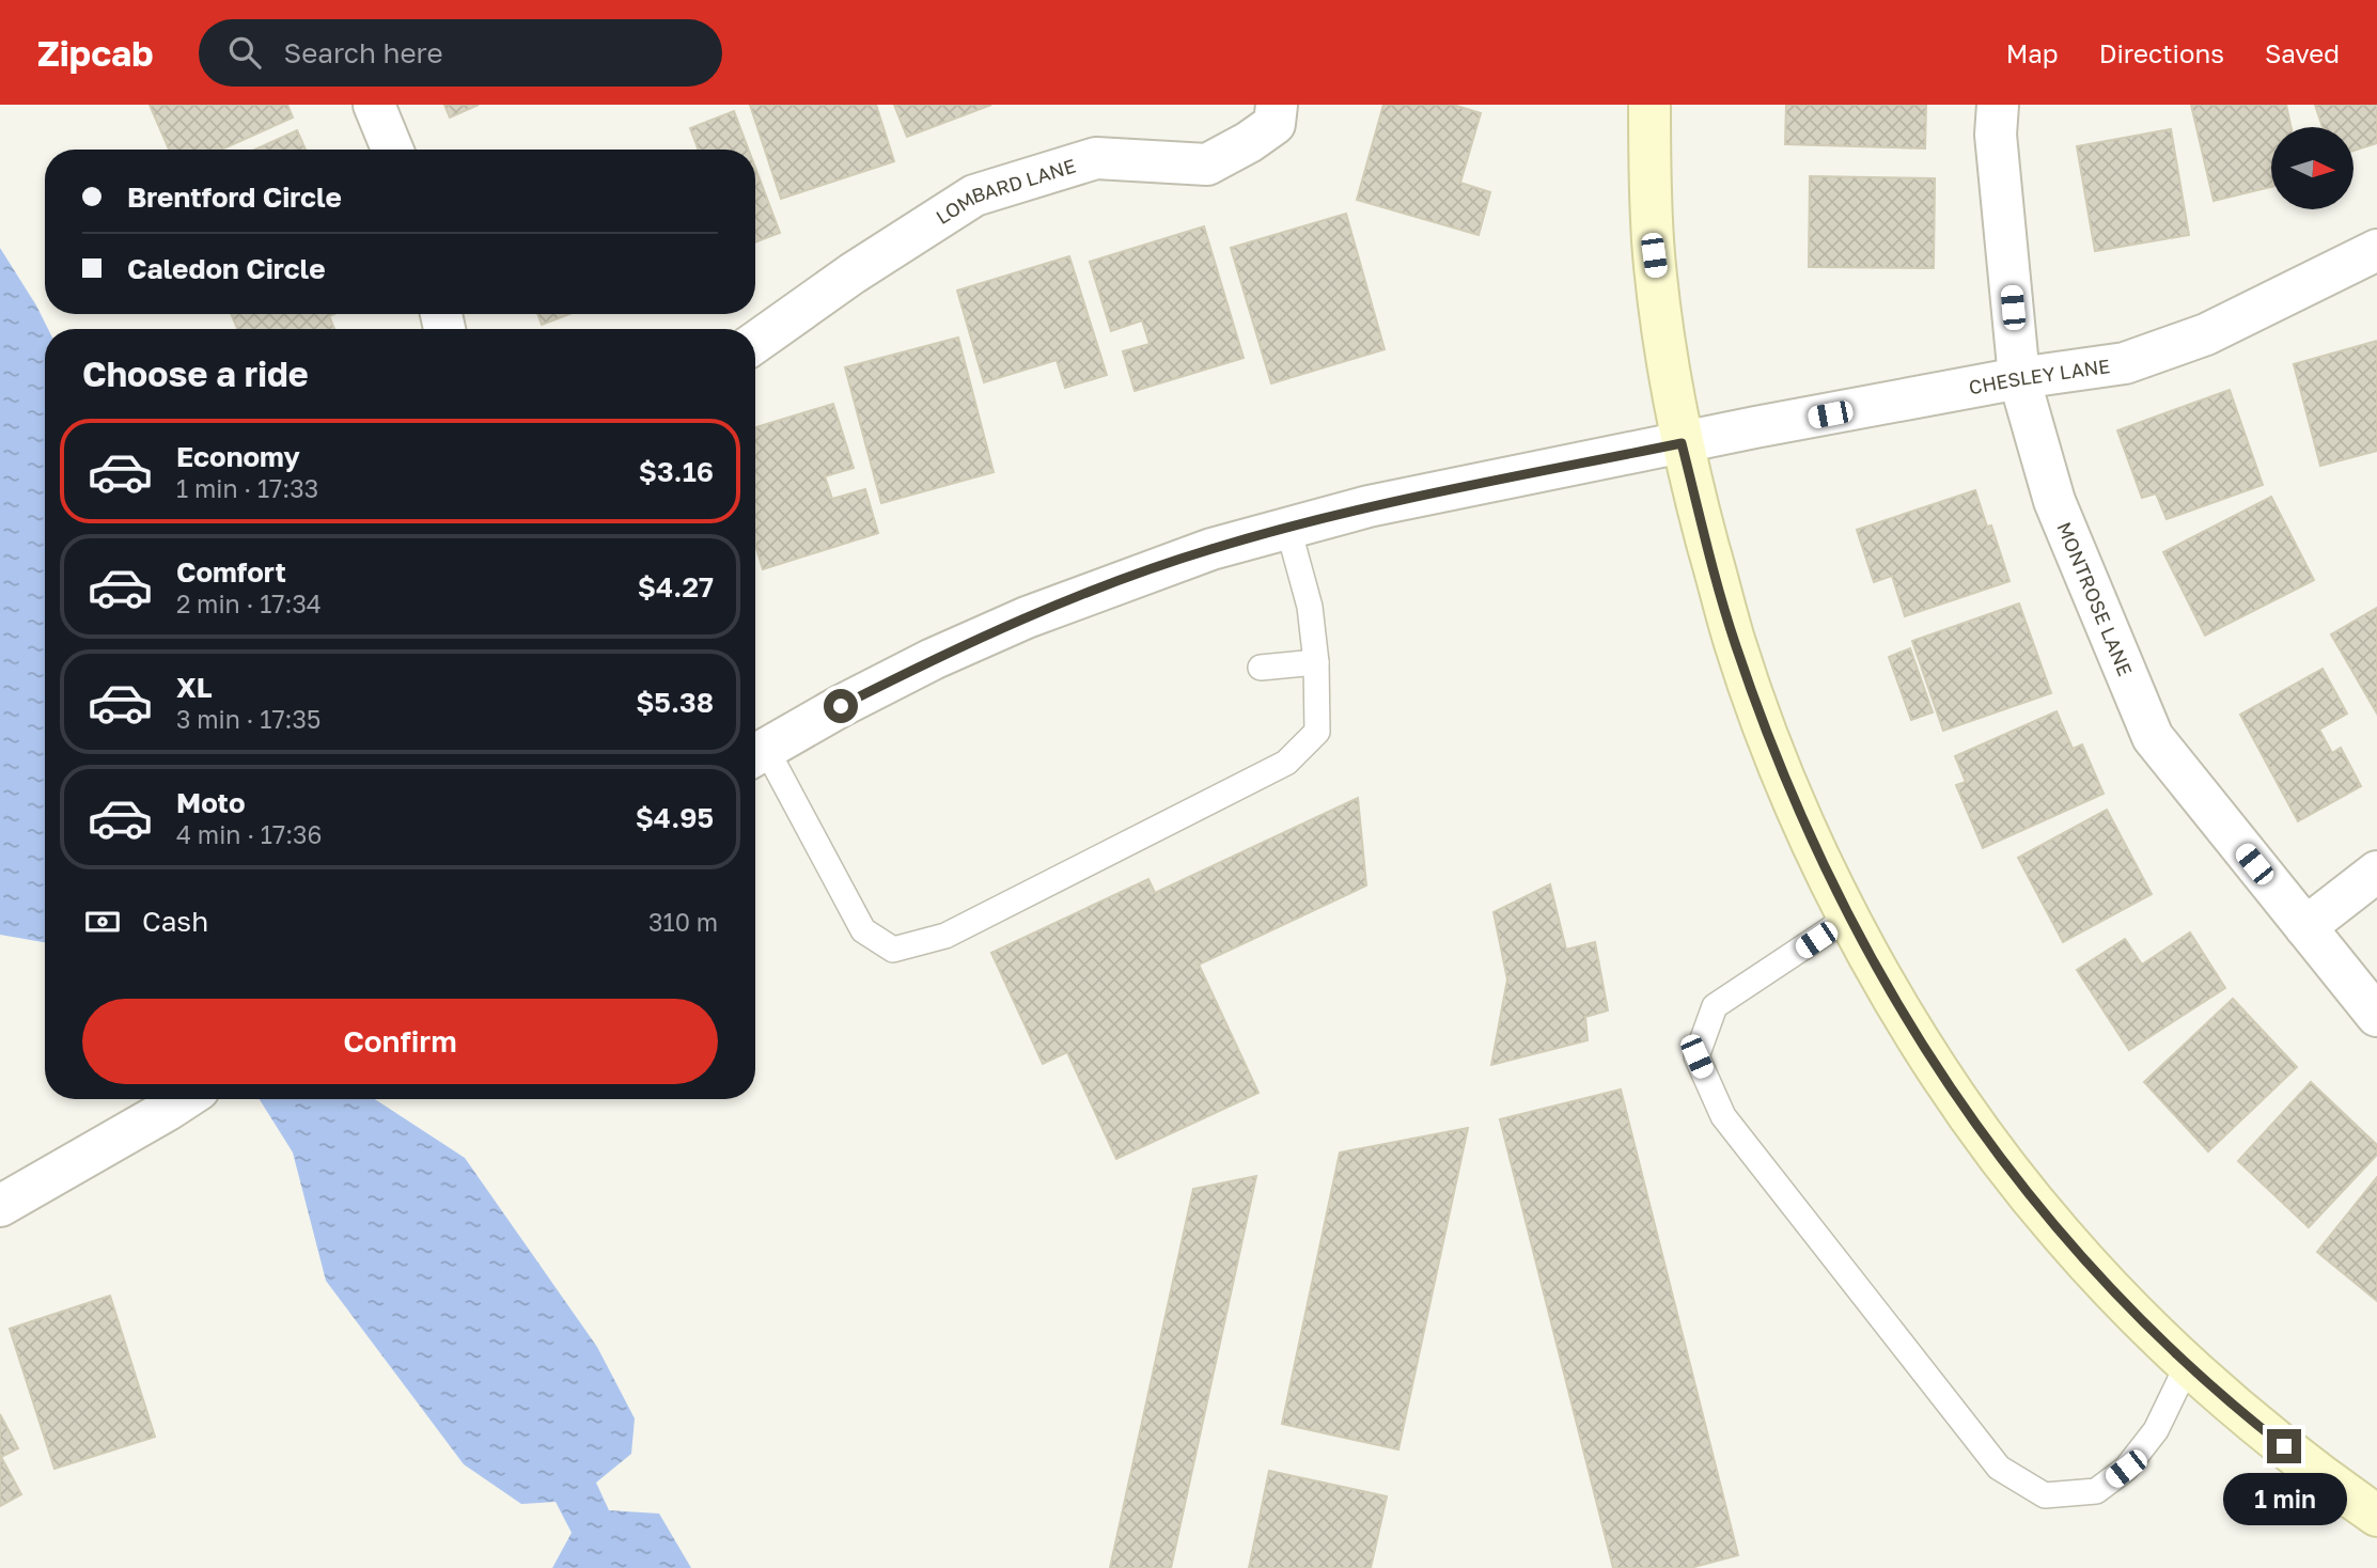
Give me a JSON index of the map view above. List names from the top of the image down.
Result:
{
  "streets": {
    "street": ["LOMBARD LANE", "CHESLEY LANE", "MONTROSE LANE"]
  },
  "crossings": [
    ["CHESLEY LANE", "MONTROSE LANE"]
  ],
  "north": "right",
  "page": {
    "header": "Zipcab",
    "search": "Search here",
    "nav": ["Map", "Directions", "Saved"],
    "banner": ["Brentford Circle", "Caledon Circle"],
    "heading": "Choose a ride",
    "list": [
      {
        "name": "Economy",
        "note": "1 min · 17:33",
        "value": "$3.16"
      },
      {
        "name": "Comfort",
        "note": "2 min · 17:34",
        "value": "$4.27"
      },
      {
        "name": "XL",
        "note": "3 min · 17:35",
        "value": "$5.38"
      },
      {
        "name": "Moto",
        "note": "4 min · 17:36",
        "value": "$4.95"
      }
    ],
    "pay": ["Cash", "310 m"],
    "buttons": "Confirm",
    "bubble": "1 min"
  }
}
